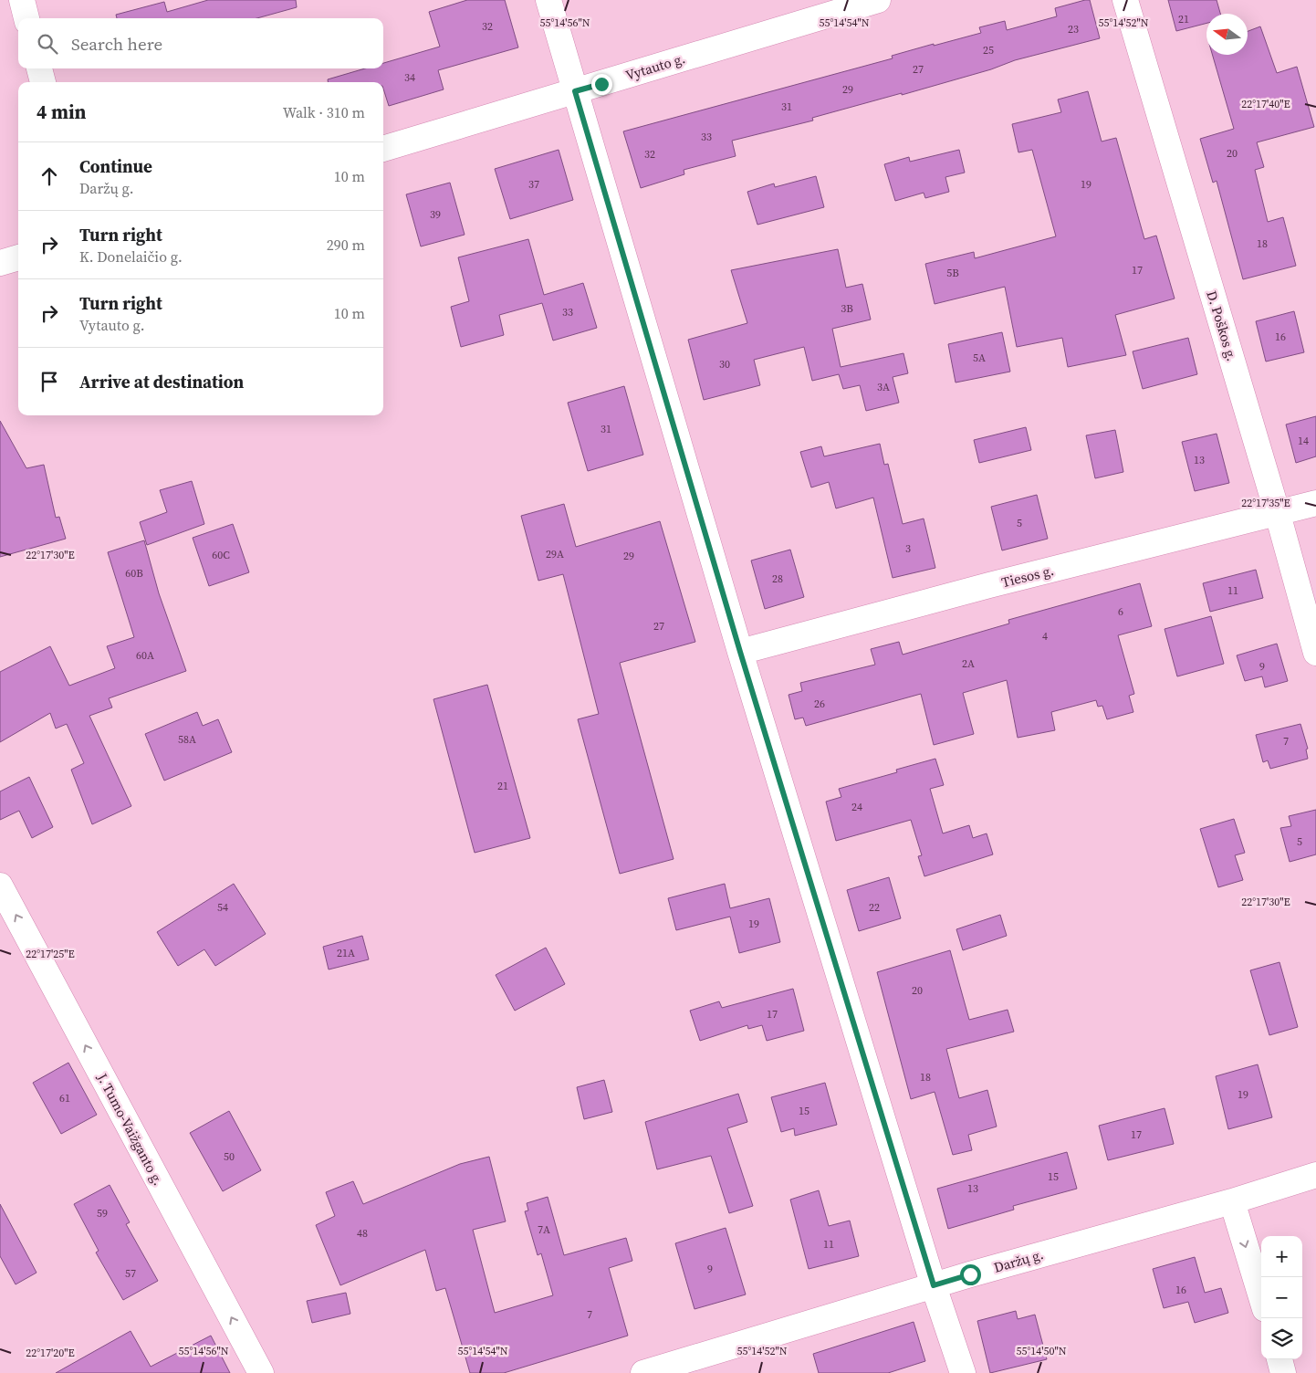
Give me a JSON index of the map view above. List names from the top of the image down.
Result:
{
  "streets": {
    "street": [
      "Vytauto g.",
      "D. Poškos g.",
      "Tiesos g.",
      "J. Tumo-Vaižganto g.",
      "Daržų g."
    ]
  },
  "crossings": [
    ["D. Poškos g.", "Tiesos g."]
  ],
  "one_way": ["J. Tumo-Vaižganto g."],
  "house_numbers": [
    "21",
    "32",
    "23",
    "25",
    "27",
    "34",
    "29",
    "31",
    "33",
    "20",
    "32",
    "37",
    "19",
    "39",
    "18",
    "17",
    "5B",
    "3B",
    "33",
    "16",
    "5A",
    "30",
    "3A",
    "31",
    "14",
    "13",
    "5",
    "3",
    "29A",
    "60C",
    "29",
    "60B",
    "28",
    "11",
    "6",
    "27",
    "4",
    "60A",
    "2A",
    "9",
    "26",
    "58A",
    "7",
    "21",
    "24",
    "5",
    "54",
    "22",
    "19",
    "21A",
    "20",
    "17",
    "18",
    "19",
    "61",
    "15",
    "17",
    "50",
    "15",
    "13",
    "59",
    "7A",
    "48",
    "11",
    "9",
    "57",
    "16",
    "7"
  ],
  "north": "left",
  "page": {
    "search": "Search here",
    "heading": ["4 min", "Walk · 310 m"],
    "list": [
      ["Continue", "Daržų g.", "10 m"],
      ["Turn right", "K. Donelaičio g.", "290 m"],
      ["Turn right", "Vytauto g.", "10 m"],
      "Arrive at destination"
    ],
    "map_buttons": ["+", "−"]
  },
  "coordinates": [
    "55°14'56\"N",
    "55°14'54\"N",
    "55°14'52\"N",
    "22°17'40\"E",
    "22°17'35\"E",
    "22°17'30\"E",
    "22°17'25\"E",
    "55°14'50\"N",
    "22°17'20\"E"
  ]
}
